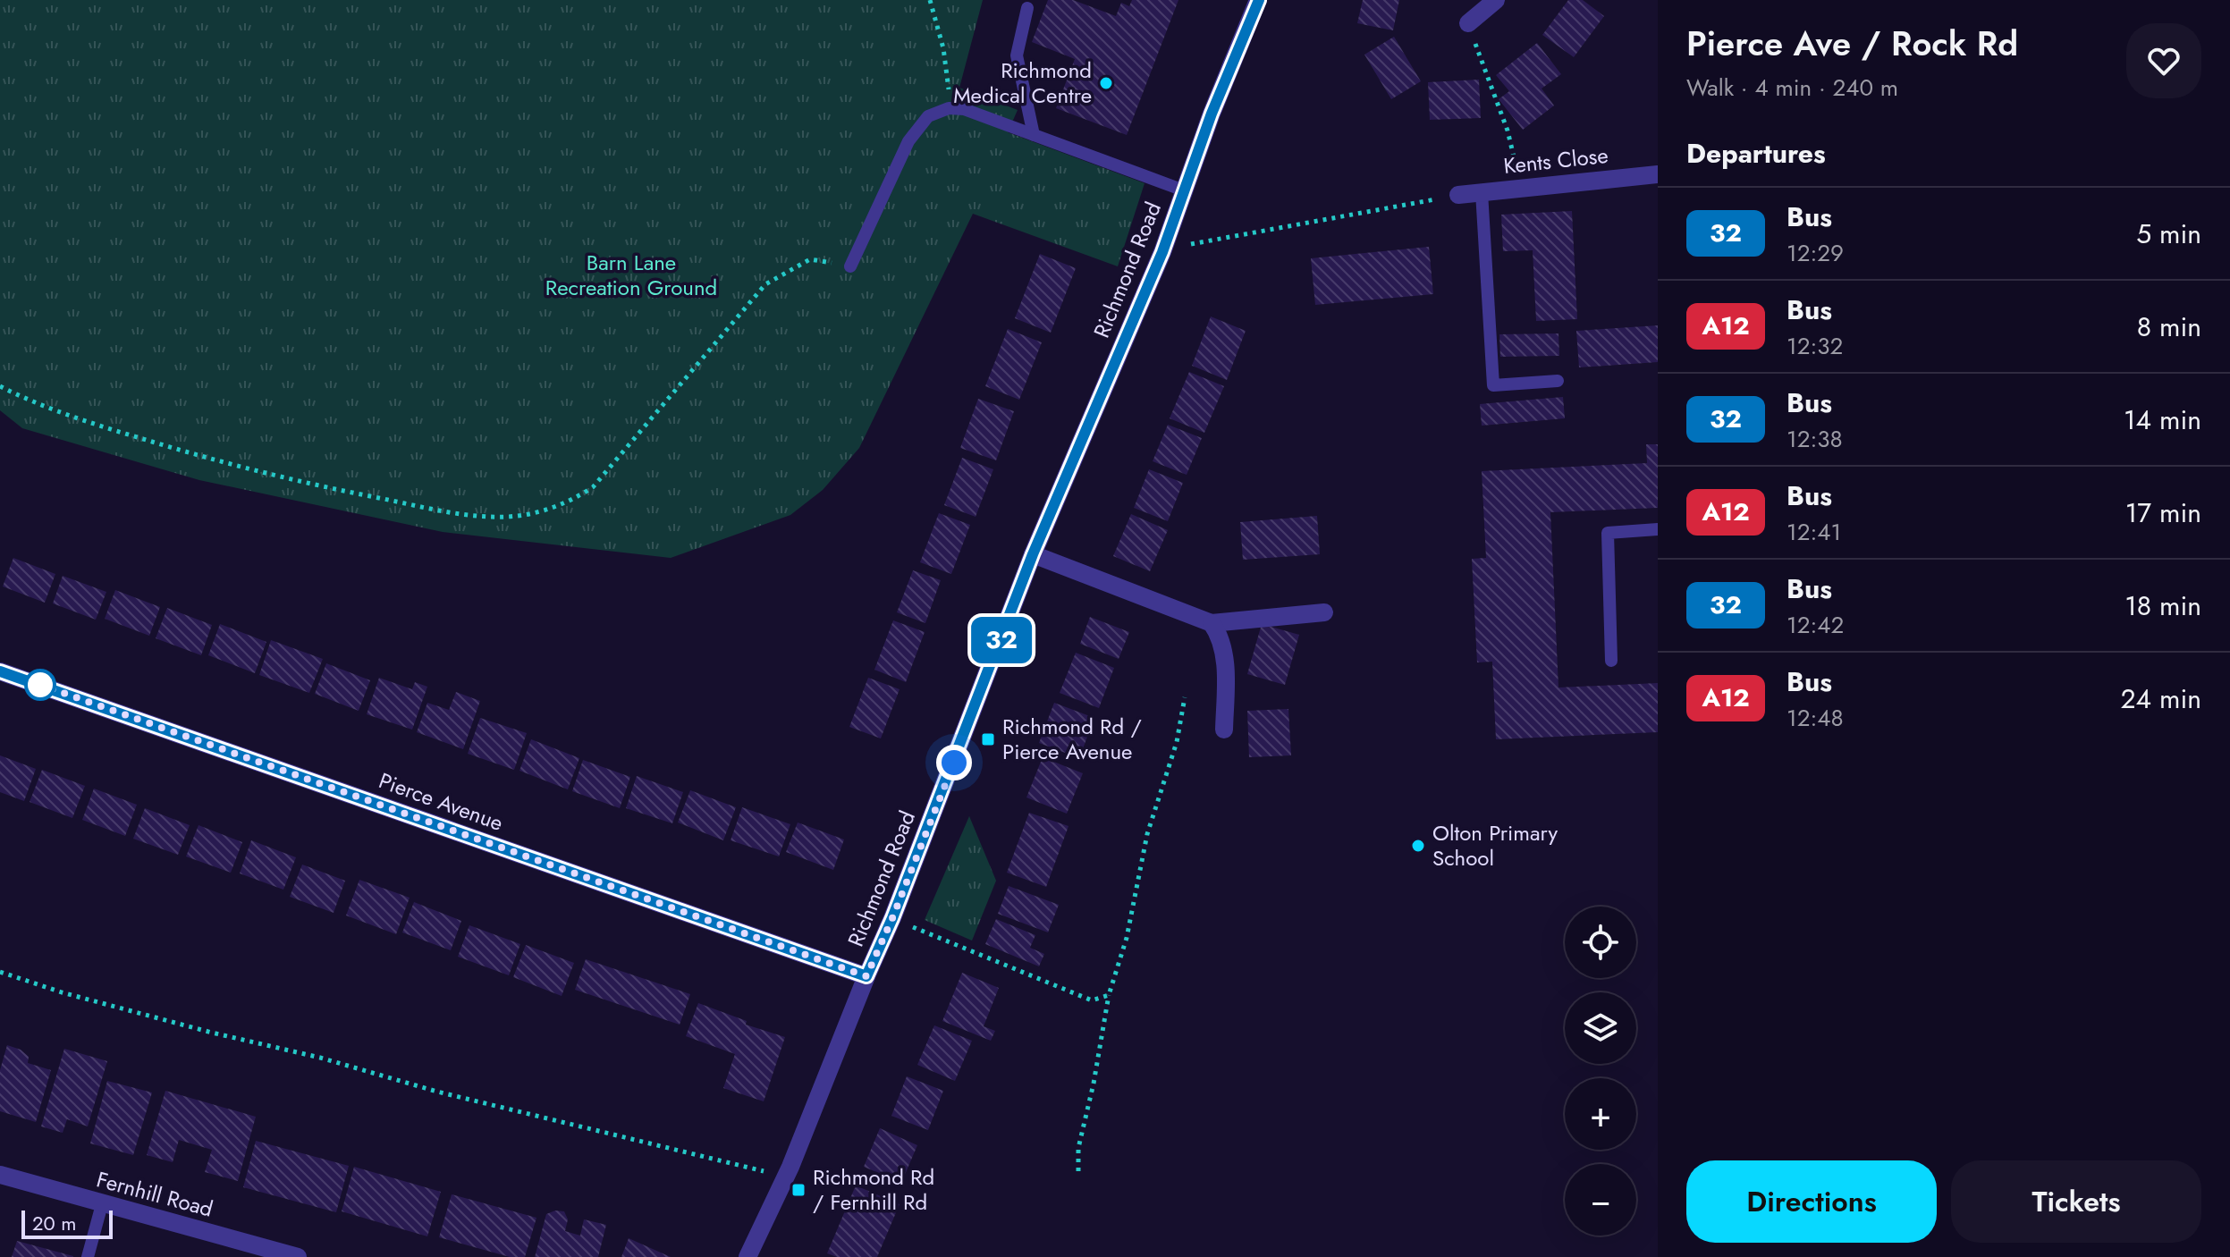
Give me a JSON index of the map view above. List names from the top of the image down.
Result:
{
  "streets": {
    "street": [
      "Kents Close",
      "Richmond Road",
      "Pierce Avenue",
      "Fernhill Road"
    ]
  },
  "crossings": [
    ["Richmond Road", "Pierce Avenue"]
  ],
  "parks": ["Barn Lane Recreation Ground"],
  "places": {
    "other": ["Richmond Medical Centre", "Olton Primary School"],
    "transit": ["Richmond Rd / Pierce Avenue", "Richmond Rd / Fernhill Rd"]
  },
  "lines": ["bus line 32"],
  "scale_bar": "20 m",
  "page": {
    "on_map": "32",
    "heading": [
      ["Pierce Ave / Rock Rd", "Walk · 4 min · 240 m"],
      "Departures"
    ],
    "list": [
      {
        "mark": "32",
        "name": "Bus",
        "note": "12:29",
        "value": "5 min"
      },
      {
        "mark": "A12",
        "name": "Bus",
        "note": "12:32",
        "value": "8 min"
      },
      {
        "mark": "32",
        "name": "Bus",
        "note": "12:38",
        "value": "14 min"
      },
      {
        "mark": "A12",
        "name": "Bus",
        "note": "12:41",
        "value": "17 min"
      },
      {
        "mark": "32",
        "name": "Bus",
        "note": "12:42",
        "value": "18 min"
      },
      {
        "mark": "A12",
        "name": "Bus",
        "note": "12:48",
        "value": "24 min"
      }
    ],
    "map_buttons": ["+", "−"],
    "buttons": ["Directions", "Tickets"],
    "scale": "20 m"
  }
}
